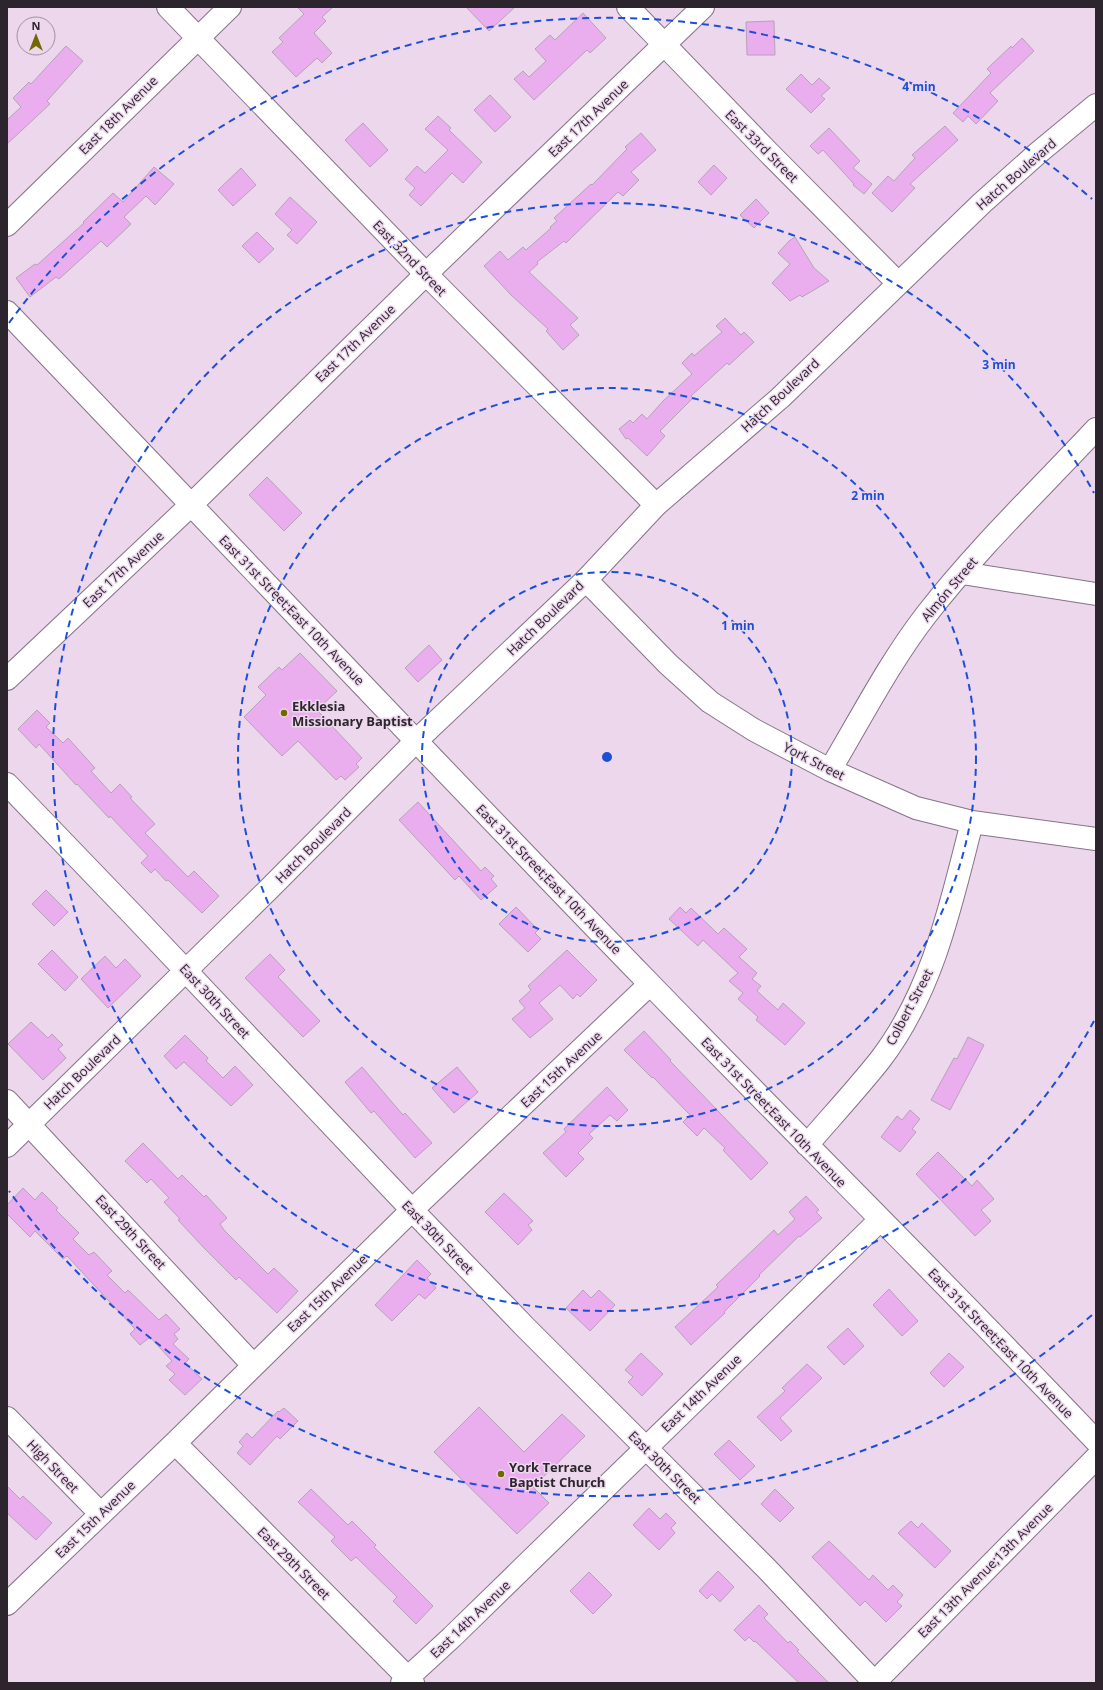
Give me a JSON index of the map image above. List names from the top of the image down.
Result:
{
  "streets": {
    "street": [
      "East 18th Avenue",
      "East 17th Avenue",
      "East 33rd Street",
      "Hatch Boulevard",
      "East 32nd Street",
      "Almon Street",
      "East 31st Street;East 10th Avenue",
      "York Street",
      "East 30th Street",
      "Colbert Street",
      "East 15th Avenue",
      "East 29th Street",
      "East 14th Avenue",
      "High Street",
      "East 13th Avenue;13th Avenue"
    ]
  },
  "crossings": [
    ["East 18th Avenue", "East 32nd Street"],
    ["East 17th Avenue", "East 33rd Street"],
    ["East 17th Avenue", "East 32nd Street"],
    ["East 17th Avenue", "East 31st Street;East 10th Avenue"],
    ["East 33rd Street", "Hatch Boulevard"],
    ["Hatch Boulevard", "East 32nd Street"],
    ["Hatch Boulevard", "East 31st Street;East 10th Avenue"],
    ["Hatch Boulevard", "York Street"],
    ["Hatch Boulevard", "East 30th Street"],
    ["Hatch Boulevard", "East 29th Street"],
    ["Almon Street", "York Street"],
    ["East 31st Street;East 10th Avenue", "Colbert Street"],
    ["East 31st Street;East 10th Avenue", "East 15th Avenue"],
    ["East 31st Street;East 10th Avenue", "East 14th Avenue"],
    ["York Street", "Colbert Street"],
    ["East 30th Street", "East 15th Avenue"],
    ["East 30th Street", "East 14th Avenue"],
    ["East 30th Street", "East 13th Avenue;13th Avenue"],
    ["East 15th Avenue", "East 29th Street"],
    ["East 15th Avenue", "High Street"],
    ["East 29th Street", "East 14th Avenue"]
  ],
  "places": ["Ekklesia Missionary Baptist", "York Terrace Baptist Church"],
  "north": "top",
  "rings": [
    "4 min",
    "3 min",
    "2 min",
    "1 min"
  ]
}
